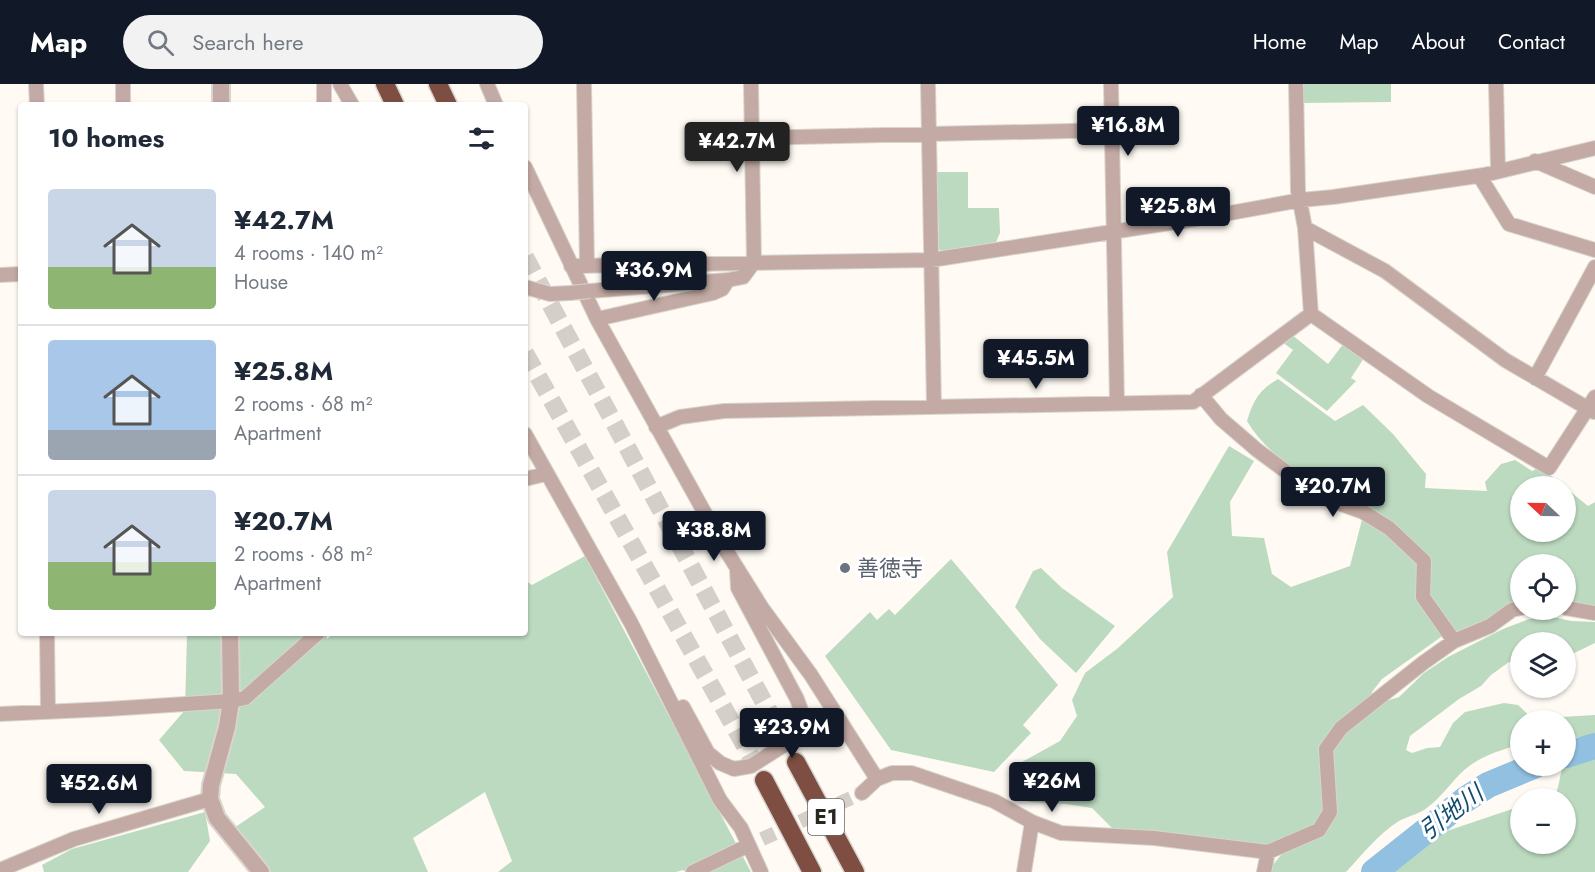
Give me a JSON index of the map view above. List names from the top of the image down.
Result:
{
  "streets": {
    "highway": ["E1"]
  },
  "water": ["引地川"],
  "places": ["善徳寺"],
  "north": "left",
  "page": {
    "header": "Map",
    "search": "Search here",
    "nav": [
      "Home",
      "Map",
      "About",
      "Contact"
    ],
    "heading": "10 homes",
    "price": [
      "¥16.8M",
      "¥42.7M",
      "¥25.8M",
      "¥36.9M",
      "¥45.5M",
      "¥20.7M",
      "¥38.8M",
      "¥23.9M",
      "¥26M",
      "¥52.6M"
    ],
    "list": [
      {
        "name": "¥42.7M",
        "note": "4 rooms · 140 m² · House"
      },
      {
        "name": "¥25.8M",
        "note": "2 rooms · 68 m² · Apartment"
      },
      {
        "name": "¥20.7M",
        "note": "2 rooms · 68 m² · Apartment"
      }
    ],
    "map_buttons": ["+", "−"]
  }
}
